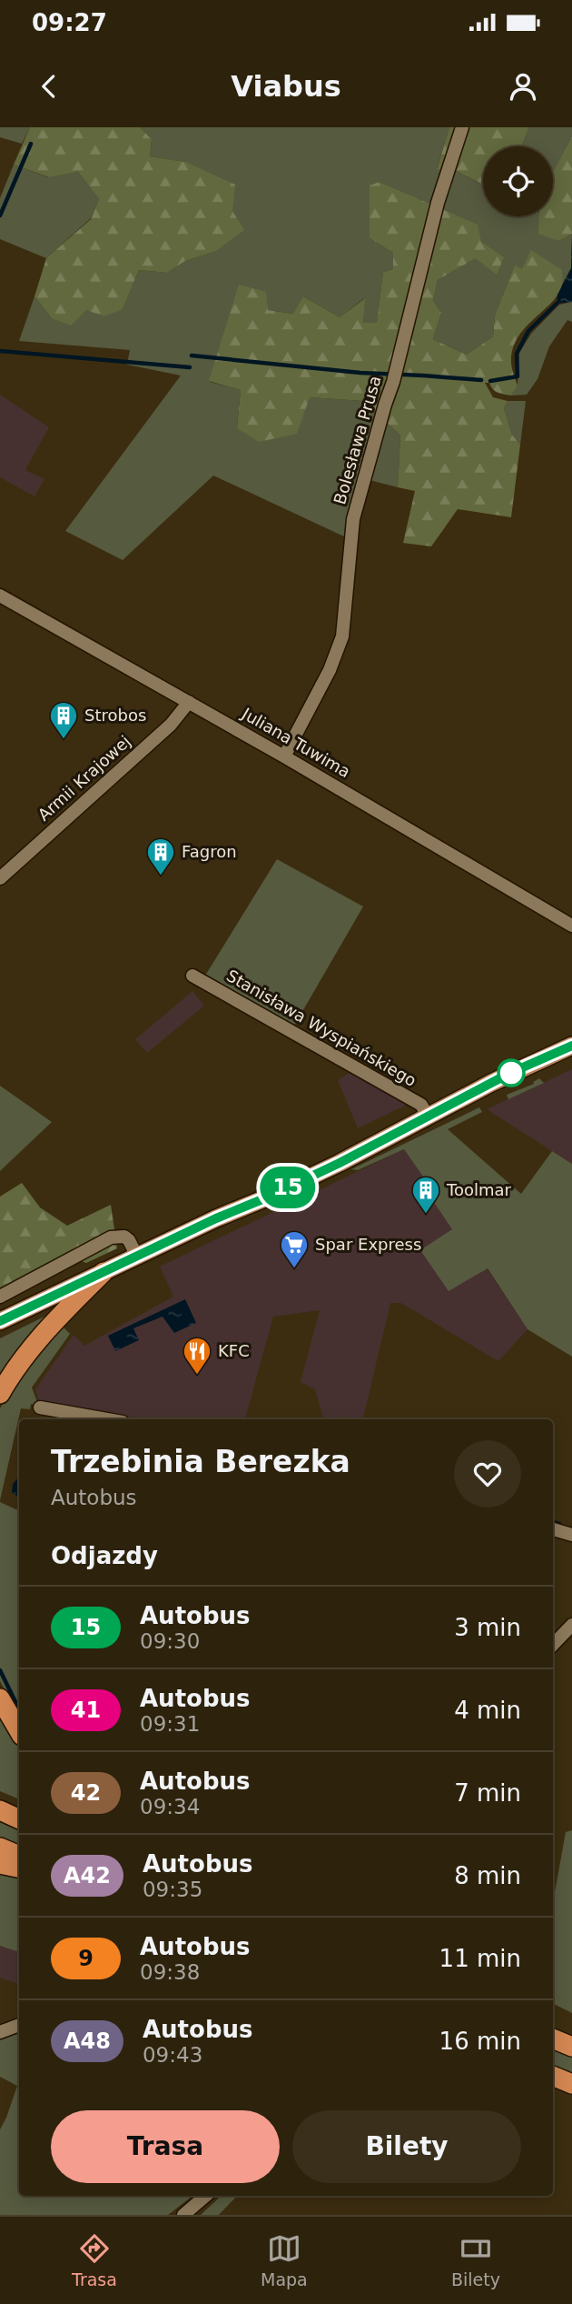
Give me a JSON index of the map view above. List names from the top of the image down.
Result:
{
  "streets": {
    "street": [
      "Bolesława Prusa",
      "Juliana Tuwima",
      "Armii Krajowej",
      "Stanisława Wyspiańskiego"
    ]
  },
  "crossings": [
    ["Bolesława Prusa", "Juliana Tuwima"],
    ["Juliana Tuwima", "Armii Krajowej"]
  ],
  "places": {
    "building": ["Strobos", "Fagron", "Toolmar"],
    "supermarket": ["Spar Express"],
    "restaurant": ["KFC"]
  },
  "lines": ["bus line 15"],
  "page": {
    "status": "09:27",
    "header": "Viabus",
    "on_map": "15",
    "heading": [
      ["Trzebinia Berezka", "Autobus"],
      "Odjazdy"
    ],
    "list": [
      {
        "mark": "15",
        "name": "Autobus",
        "note": "09:30",
        "value": "3 min"
      },
      {
        "mark": "41",
        "name": "Autobus",
        "note": "09:31",
        "value": "4 min"
      },
      {
        "mark": "42",
        "name": "Autobus",
        "note": "09:34",
        "value": "7 min"
      },
      {
        "mark": "A42",
        "name": "Autobus",
        "note": "09:35",
        "value": "8 min"
      },
      {
        "mark": "9",
        "name": "Autobus",
        "note": "09:38",
        "value": "11 min"
      },
      {
        "mark": "A48",
        "name": "Autobus",
        "note": "09:43",
        "value": "16 min"
      }
    ],
    "buttons": ["Trasa", "Bilety"],
    "tabs": ["Trasa", "Mapa", "Bilety"]
  }
}
